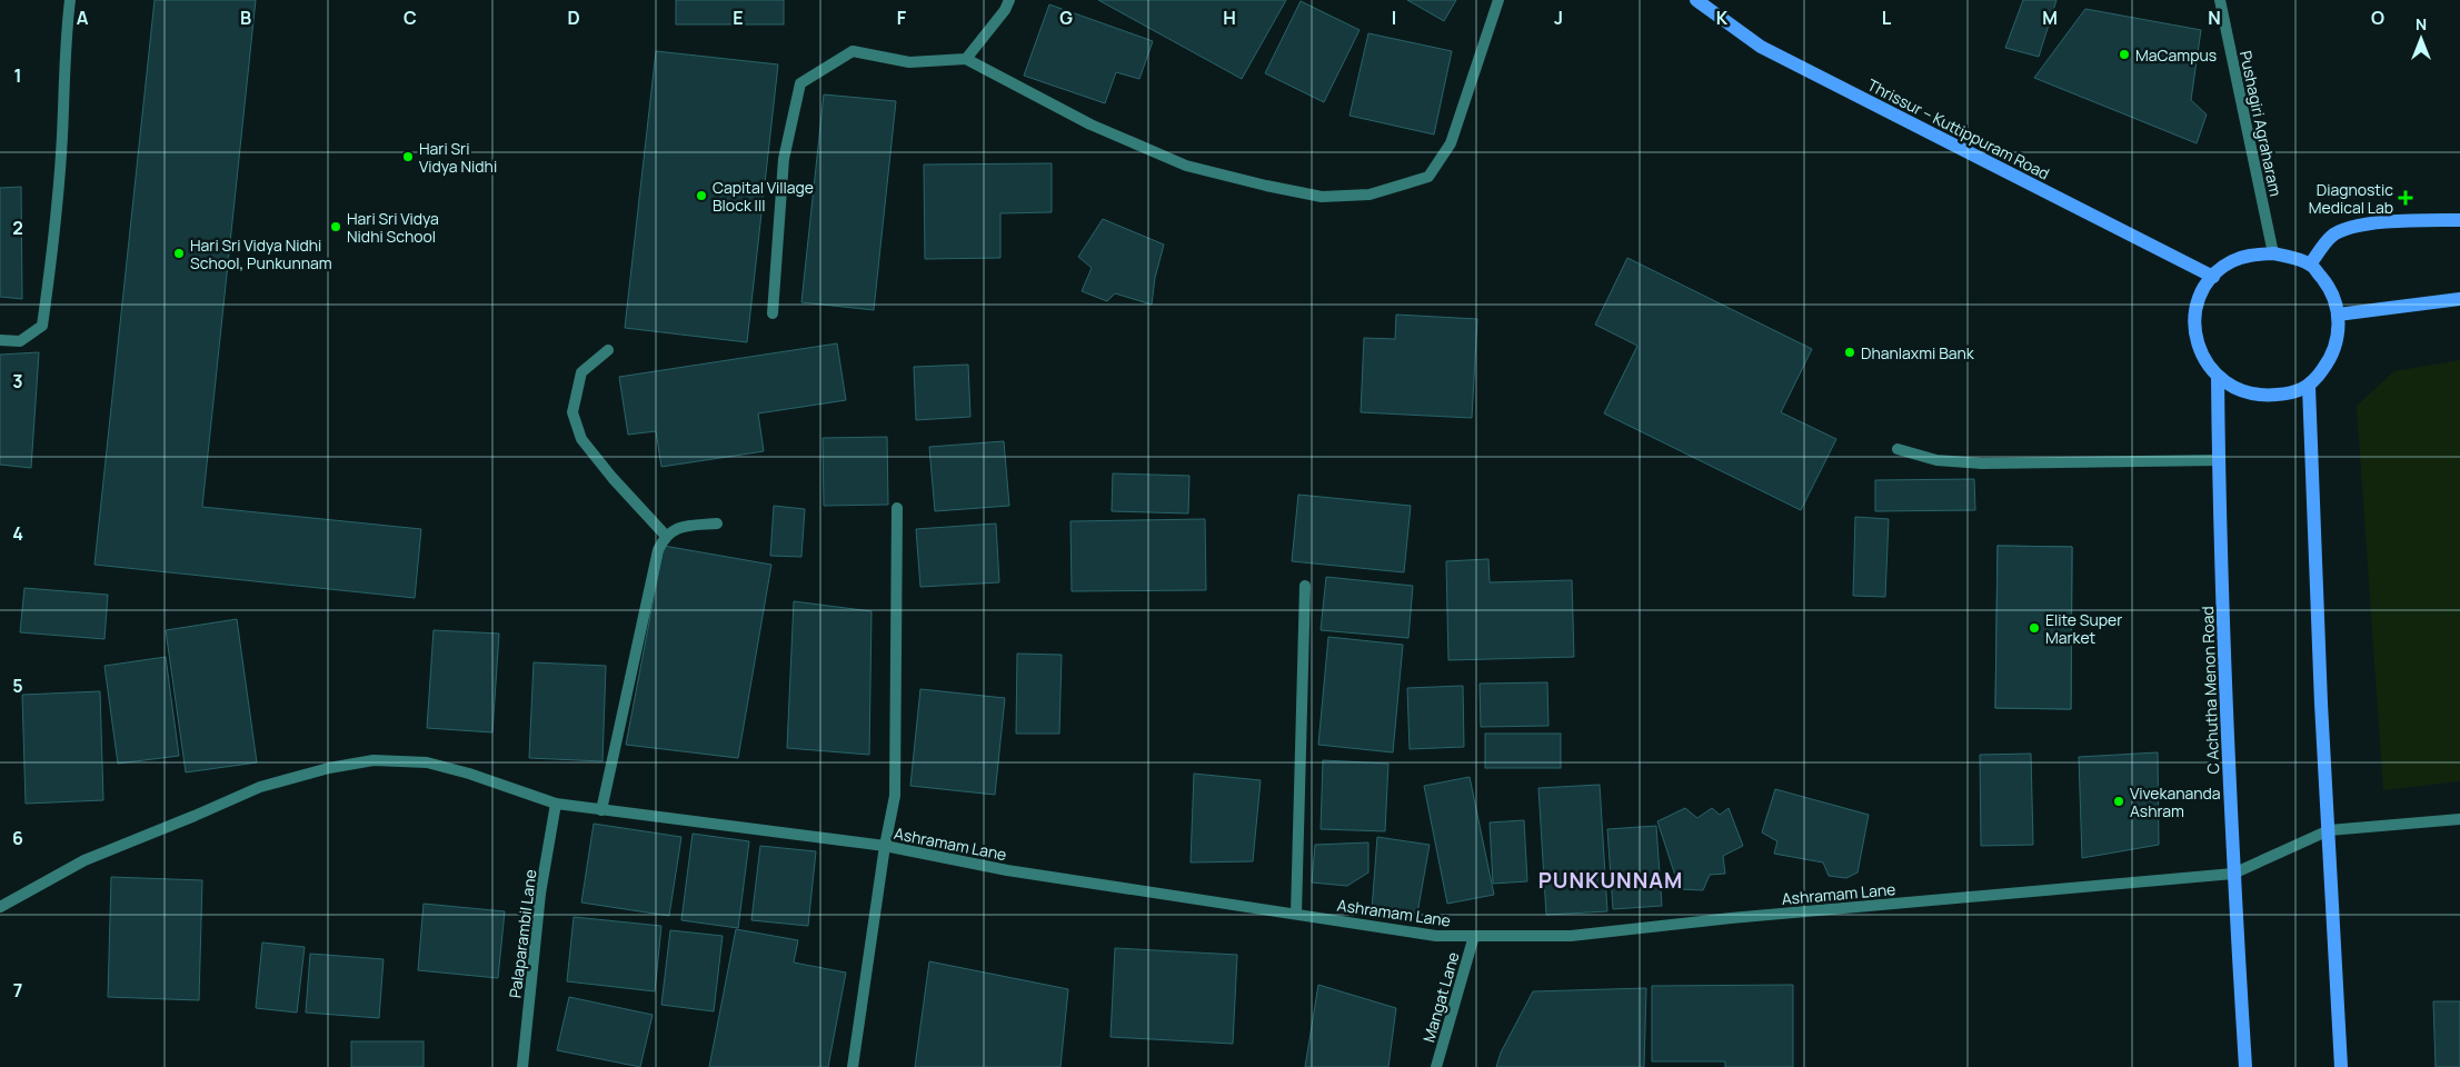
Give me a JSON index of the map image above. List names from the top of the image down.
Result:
{
  "streets": {
    "main road": ["Thrissur – Kuttippuram Road", "C Achutha Menon Road"],
    "street": [
      "Pushagiri Agraharam",
      "Ashramam Lane",
      "Palaparambil Lane",
      "Mangat Lane"
    ]
  },
  "crossings": [
    ["Pushagiri Agraharam", "Thrissur – Kuttippuram Road"],
    ["Pushagiri Agraharam", "C Achutha Menon Road"],
    ["Thrissur – Kuttippuram Road", "C Achutha Menon Road"],
    ["C Achutha Menon Road", "Ashramam Lane"],
    ["Ashramam Lane", "Palaparambil Lane"],
    ["Ashramam Lane", "Mangat Lane"]
  ],
  "districts": ["PUNKUNNAM"],
  "places": {
    "other": [
      "MaCampus",
      "Hari Sri Vidya Nidhi",
      "Capital Village Block III",
      "Hari Sri Vidya Nidhi School",
      "Hari Sri Vidya Nidhi School, Punkunnam",
      "Dhanlaxmi Bank",
      "Elite Super Market",
      "Vivekananda Ashram"
    ],
    "health": ["Diagnostic Medical Lab"]
  },
  "north": "top",
  "grid": {
    "columns": [
      "A",
      "B",
      "C",
      "D",
      "E",
      "F",
      "G",
      "H",
      "I",
      "J",
      "K",
      "L",
      "M",
      "N",
      "O"
    ],
    "rows": [
      "1",
      "2",
      "3",
      "4",
      "5",
      "6",
      "7"
    ]
  }
}
